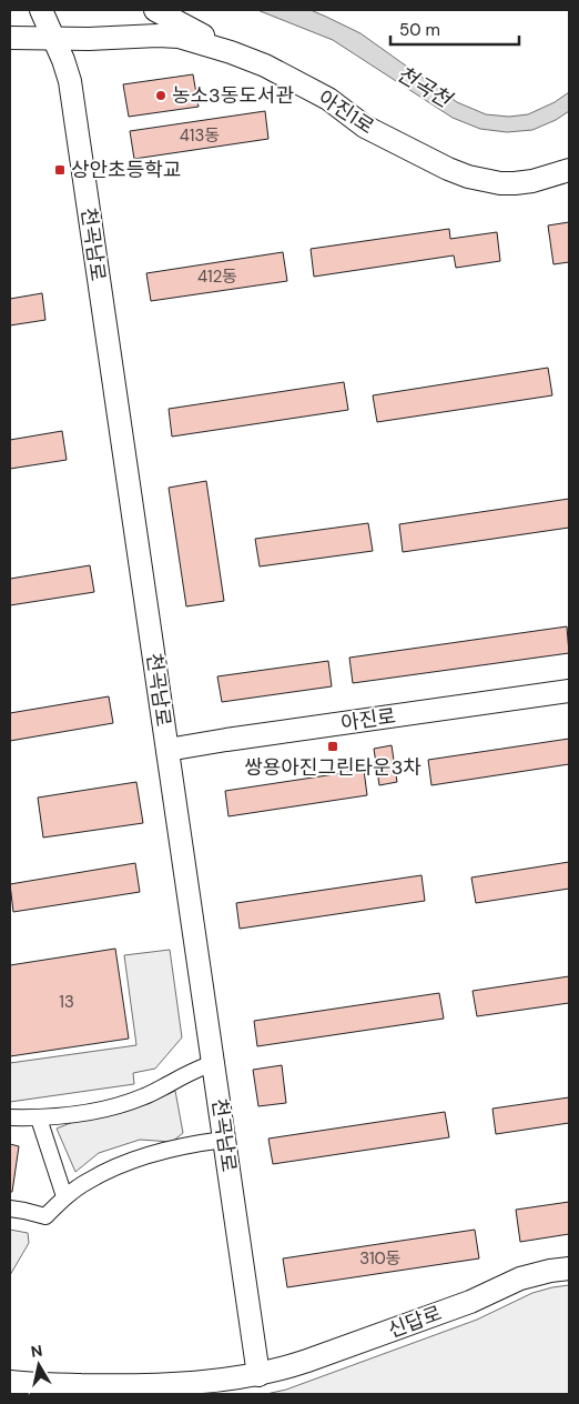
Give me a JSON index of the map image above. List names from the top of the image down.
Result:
{
  "streets": {
    "street": [
      "아진1로",
      "천곡남로",
      "아진로",
      "신답로"
    ]
  },
  "crossings": [
    ["아진1로", "천곡남로"],
    ["천곡남로", "아진로"],
    ["천곡남로", "신답로"]
  ],
  "water": ["천곡천"],
  "places": {
    "other": ["농소3동도서관"],
    "transit": ["상안초등학교", "쌍용아진그린타운3차"]
  },
  "house_numbers": [
    "413동",
    "412동",
    "13",
    "310동"
  ],
  "scale_bar": "50 m",
  "north": "top"
}
